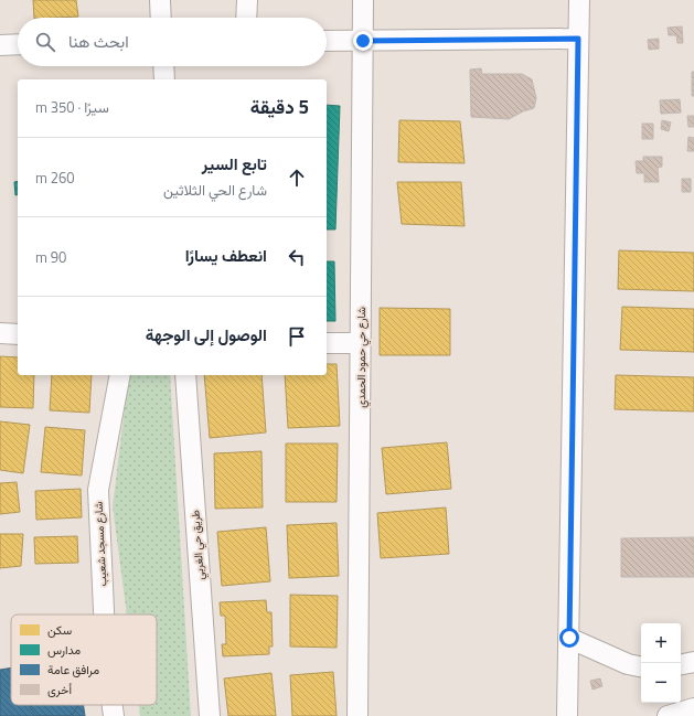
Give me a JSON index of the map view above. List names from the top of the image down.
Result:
{
  "streets": {
    "street": ["شارع حي حمود الحمدي", "شارع مسجد شعيب", "طريق حي الغربي"]
  },
  "legend": [
    "سكن",
    "مدارس",
    "مرافق عامة",
    "أخرى"
  ],
  "page": {
    "search": "ابحث هنا",
    "heading": ["5 دقيقة", "سيرًا · 350 m"],
    "list": [
      ["تابع السير", "شارع الحي الثلاثين", "260 m"],
      ["انعطف يسارًا", "90 m"],
      "الوصول إلى الوجهة"
    ],
    "map_buttons": ["+", "−"]
  }
}
